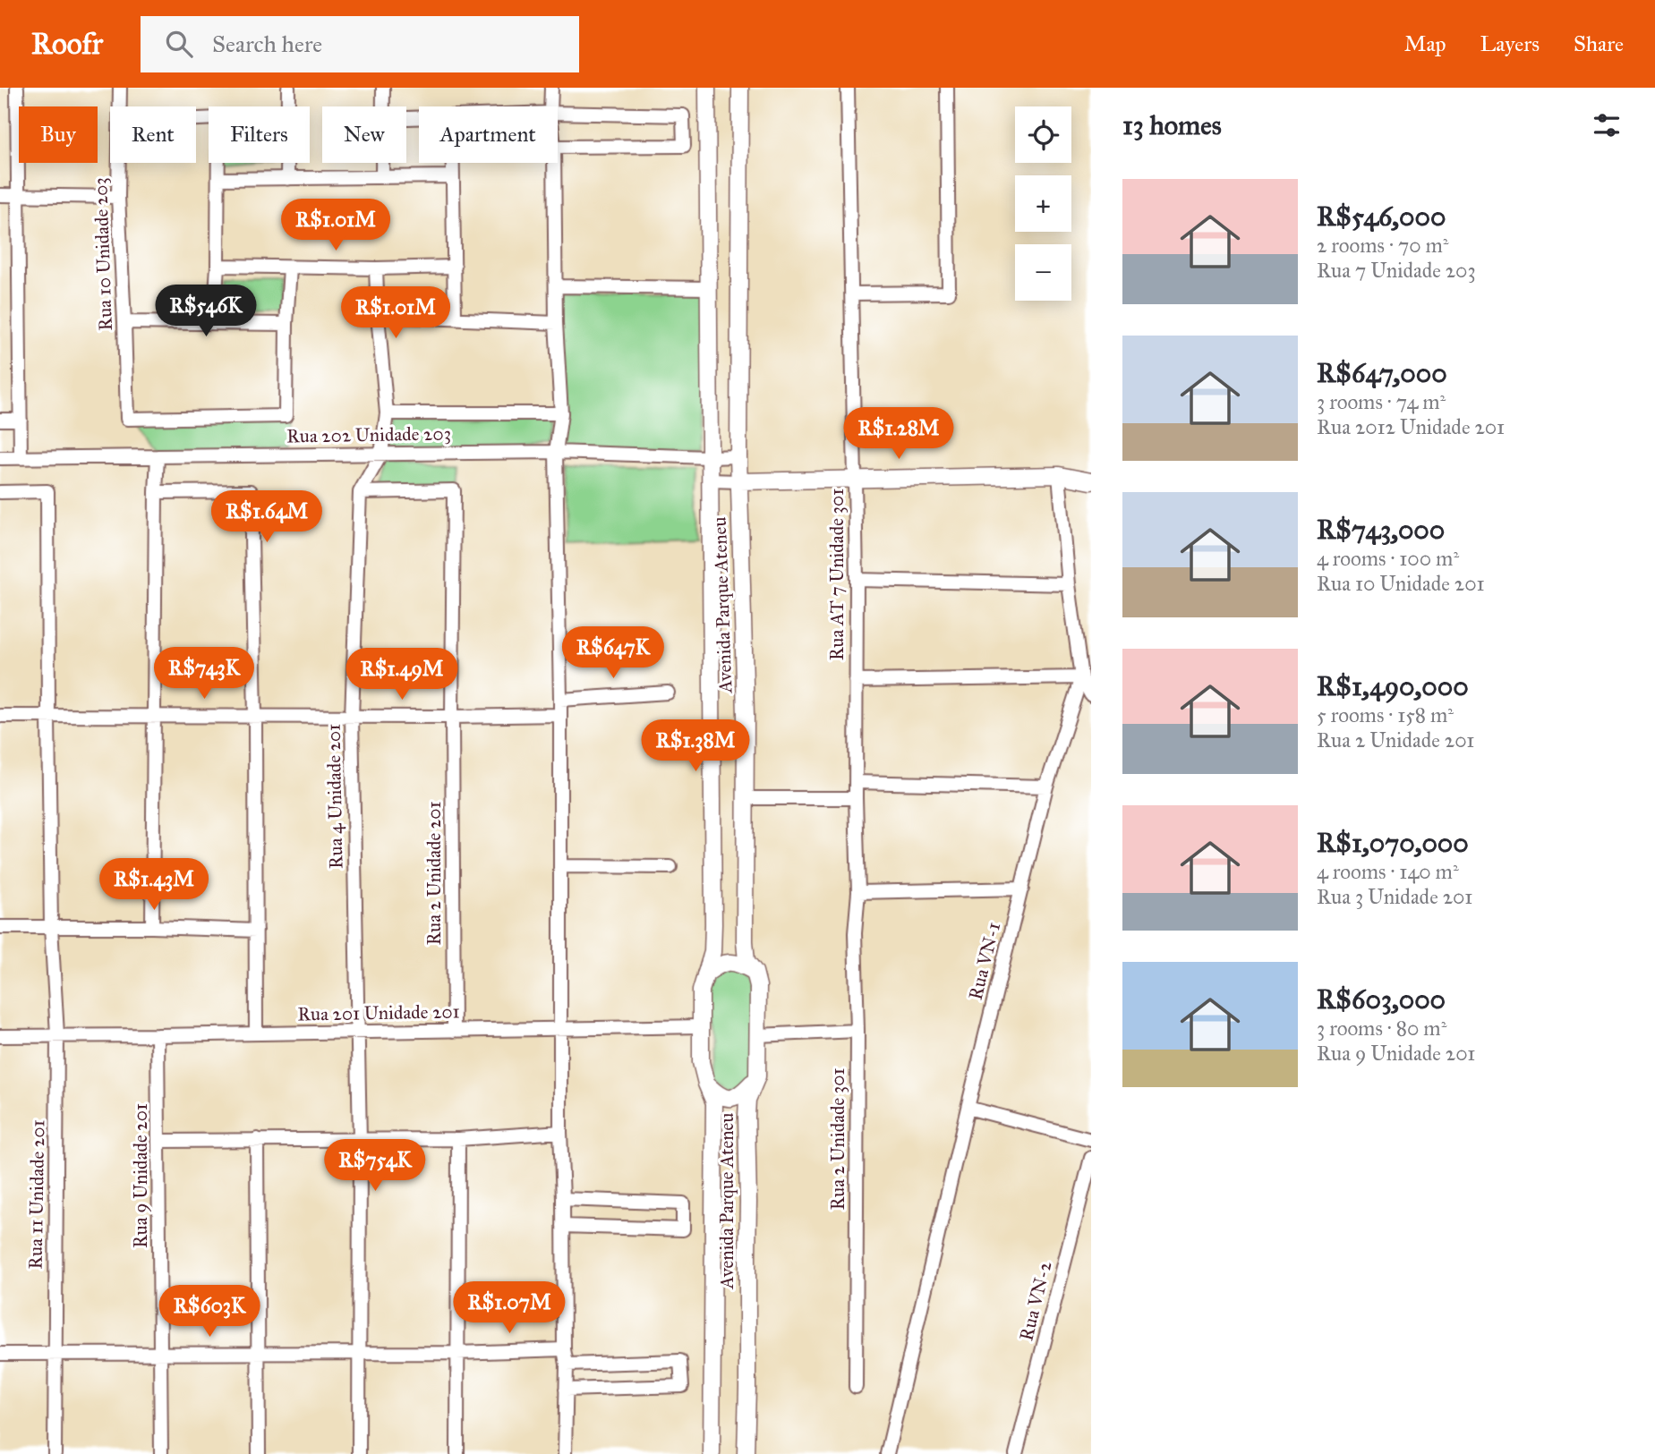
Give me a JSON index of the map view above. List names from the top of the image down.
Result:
{
  "streets": {
    "street": [
      "Rua 10 Unidade 203",
      "Rua 202 Unidade 203",
      "Rua AT 7 Unidade 301",
      "Avenida Parque Ateneu",
      "Rua 4 Unidade 201",
      "Rua 2 Unidade 201",
      "Rua VN-1",
      "Rua 201 Unidade 201",
      "Rua 2 Unidade 301",
      "Rua 9 Unidade 201",
      "Rua 11 Unidade 201",
      "Rua VN-2"
    ]
  },
  "crossings": [
    ["Rua 202 Unidade 203", "Avenida Parque Ateneu"],
    ["Rua 202 Unidade 203", "Rua 4 Unidade 201"],
    ["Rua AT 7 Unidade 301", "Rua 2 Unidade 301"],
    ["Avenida Parque Ateneu", "Rua 201 Unidade 201"],
    ["Rua 4 Unidade 201", "Rua 2 Unidade 201"],
    ["Rua 4 Unidade 201", "Rua 201 Unidade 201"],
    ["Rua 2 Unidade 201", "Rua 201 Unidade 201"],
    ["Rua 201 Unidade 201", "Rua 9 Unidade 201"],
    ["Rua 201 Unidade 201", "Rua 11 Unidade 201"]
  ],
  "page": {
    "header": "Roofr",
    "search": "Search here",
    "nav": ["Map", "Layers", "Share"],
    "heading": "13 homes",
    "map_buttons": ["+", "−"],
    "chip": [
      "Buy",
      "Rent",
      "Filters",
      "New",
      "Apartment"
    ],
    "list": [
      {
        "name": "R$546,000",
        "note": "2 rooms · 70 m² · Rua 7 Unidade 203"
      },
      {
        "name": "R$647,000",
        "note": "3 rooms · 74 m² · Rua 2012 Unidade 201"
      },
      {
        "name": "R$743,000",
        "note": "4 rooms · 100 m² · Rua 10 Unidade 201"
      },
      {
        "name": "R$1,490,000",
        "note": "5 rooms · 158 m² · Rua 2 Unidade 201"
      },
      {
        "name": "R$1,070,000",
        "note": "4 rooms · 140 m² · Rua 3 Unidade 201"
      },
      {
        "name": "R$603,000",
        "note": "3 rooms · 80 m² · Rua 9 Unidade 201"
      }
    ],
    "price": [
      "R$1.01M",
      "R$546K",
      "R$1.01M",
      "R$1.28M",
      "R$1.64M",
      "R$647K",
      "R$743K",
      "R$1.49M",
      "R$1.38M",
      "R$1.43M",
      "R$754K",
      "R$1.07M",
      "R$603K"
    ]
  }
}
